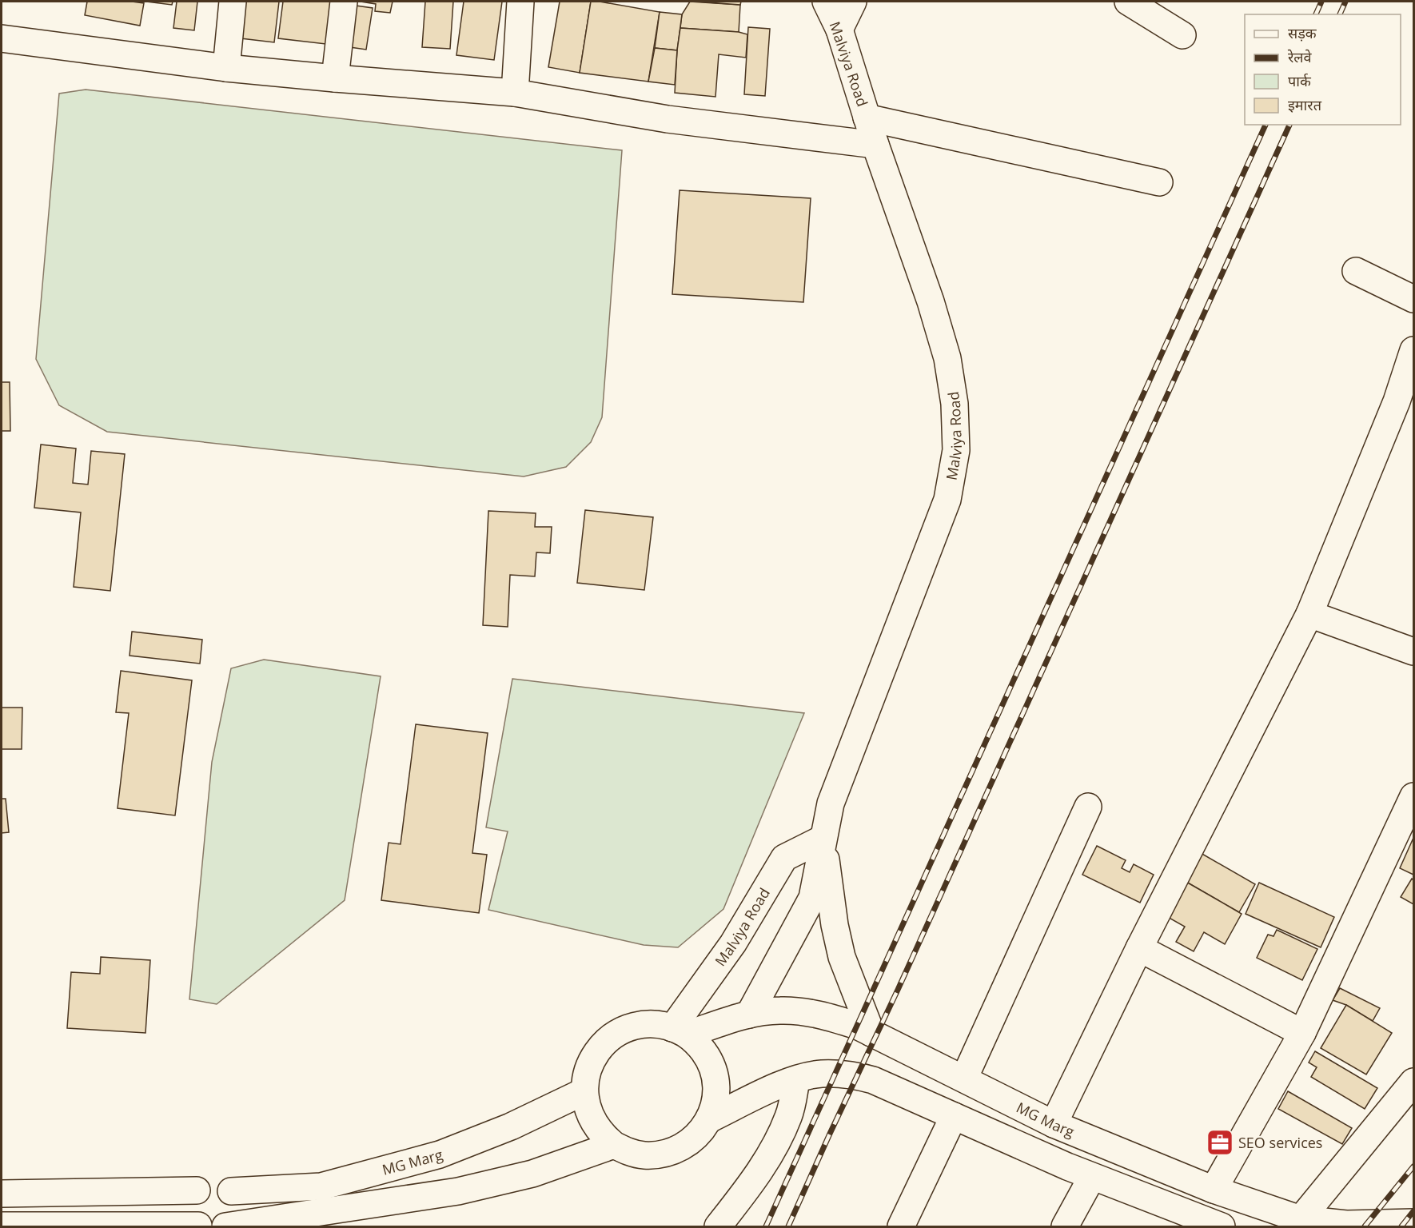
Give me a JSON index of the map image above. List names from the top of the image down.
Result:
{
  "streets": {
    "street": ["Malviya Road", "MG Marg"]
  },
  "crossings": [
    ["Malviya Road", "MG Marg"]
  ],
  "places": {
    "office": ["SEO services"]
  },
  "legend": [
    "सड़क",
    "रेलवे",
    "पार्क",
    "इमारत"
  ]
}
